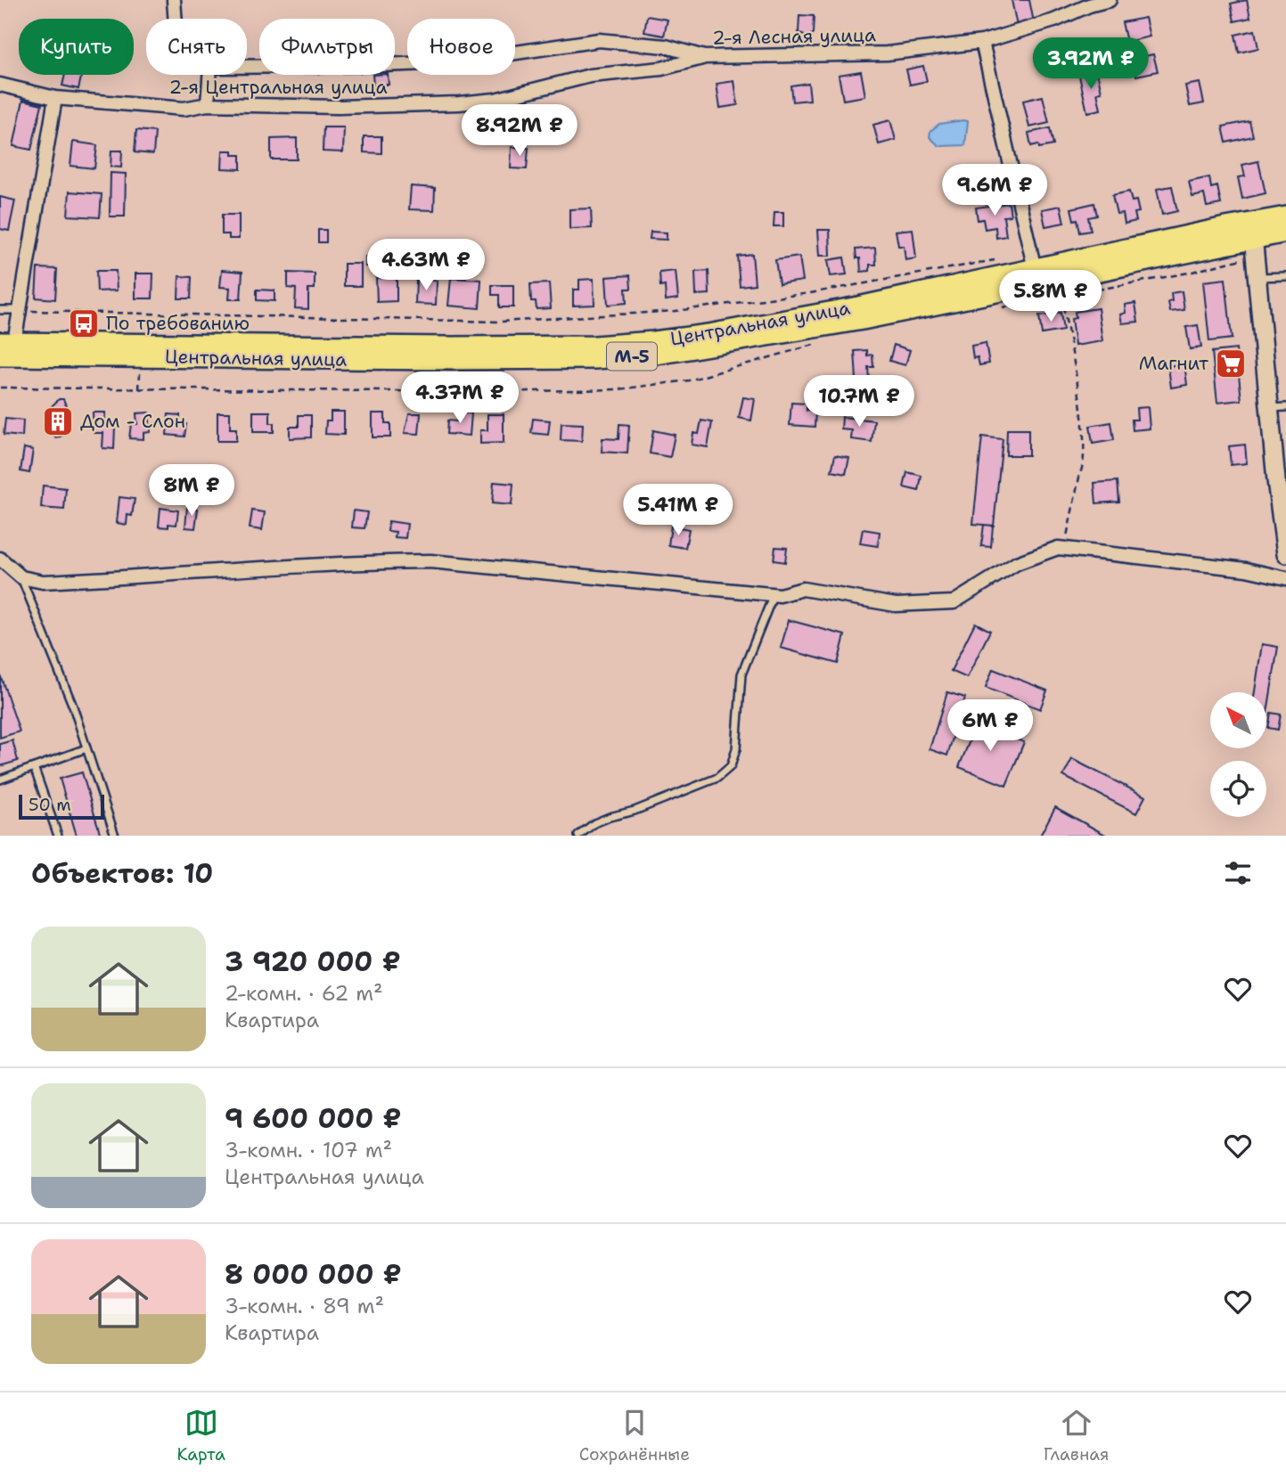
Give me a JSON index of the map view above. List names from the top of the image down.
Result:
{
  "streets": {
    "main road": ["Центральная улица", "М-5"],
    "street": ["2-я Лесная улица", "2-я Центральная улица"]
  },
  "crossings": [
    ["2-я Лесная улица", "2-я Центральная улица"]
  ],
  "places": {
    "bus stop": ["По требованию"],
    "supermarket": ["Магнит"],
    "building": ["Дом - Слон"]
  },
  "scale_bar": "50 m",
  "north": "top left",
  "page": {
    "chip": [
      "Купить",
      "Снять",
      "Фильтры",
      "Новое"
    ],
    "price": [
      "3.92M ₽",
      "8.92M ₽",
      "9.6M ₽",
      "4.63M ₽",
      "5.8M ₽",
      "4.37M ₽",
      "10.7M ₽",
      "8M ₽",
      "5.41M ₽",
      "6M ₽"
    ],
    "scale": "50 m",
    "heading": "Объектов: 10",
    "list": [
      {
        "name": "3 920 000 ₽",
        "note": "2-комн. · 62 m² · Квартира"
      },
      {
        "name": "9 600 000 ₽",
        "note": "3-комн. · 107 m² · Центральная улица"
      },
      {
        "name": "8 000 000 ₽",
        "note": "3-комн. · 89 m² · Квартира"
      }
    ],
    "tabs": ["Карта", "Сохранённые", "Главная"]
  }
}
